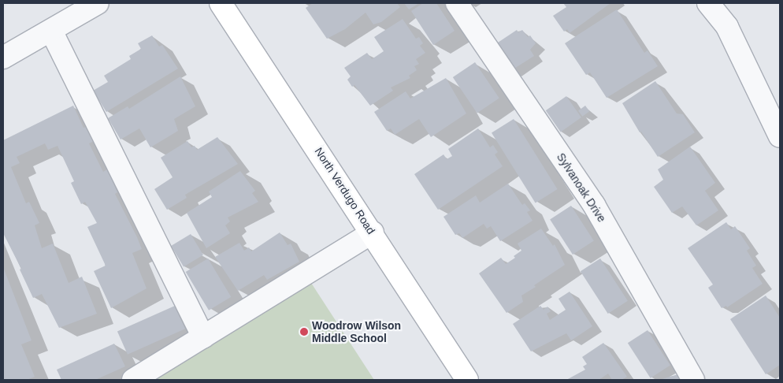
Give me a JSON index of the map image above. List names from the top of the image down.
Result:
{
  "streets": {
    "main road": ["North Verdugo Road"],
    "street": ["Sylvanoak Drive"]
  },
  "places": ["Woodrow Wilson Middle School"]
}
